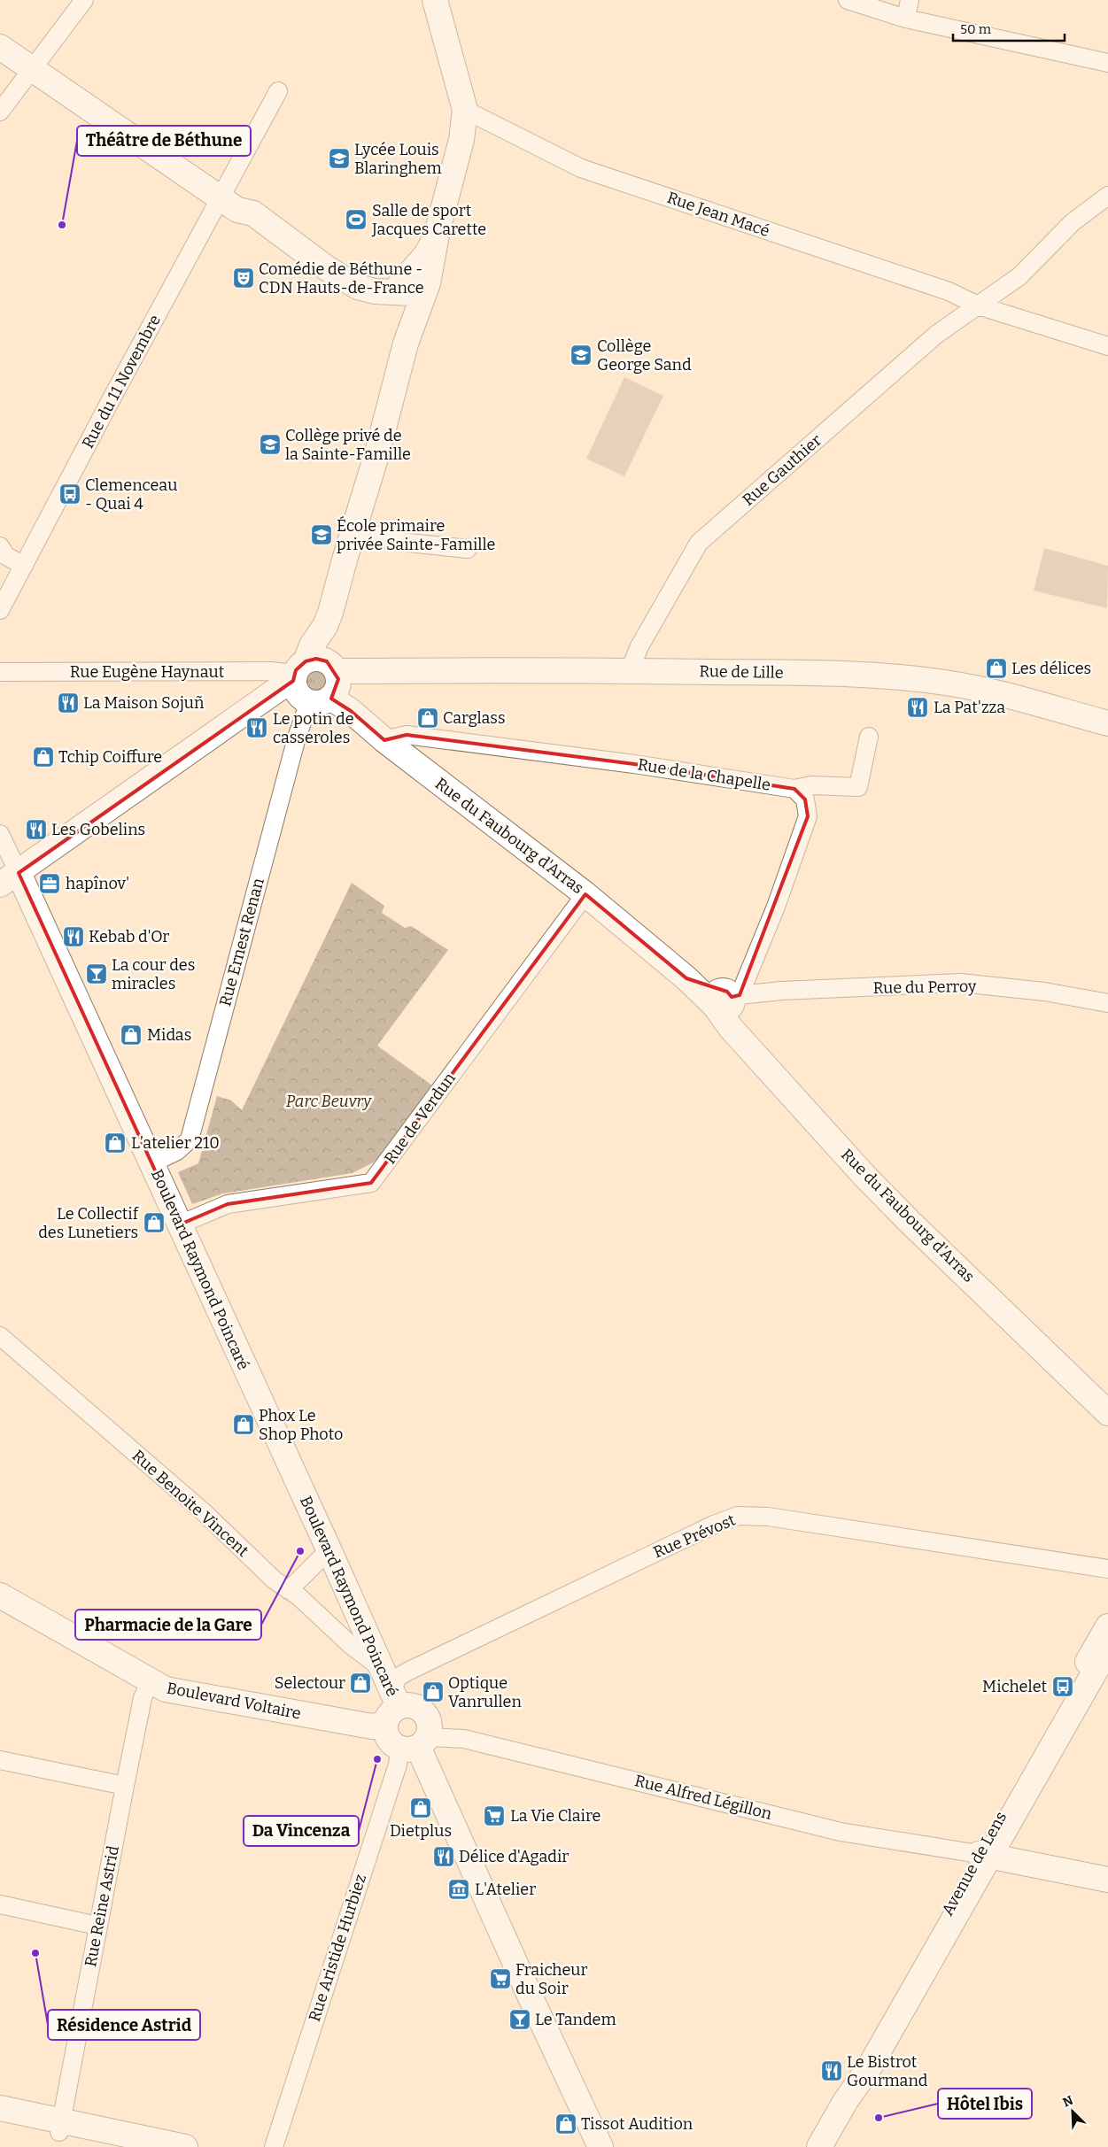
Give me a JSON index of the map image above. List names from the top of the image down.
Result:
{
  "streets": {
    "main road": [
      "Rue de Lille",
      "Rue du Faubourg d'Arras",
      "Boulevard Raymond Poincaré",
      "Boulevard Voltaire",
      "Avenue de Lens"
    ],
    "street": [
      "Rue Jean Macé",
      "Rue du 11 Novembre",
      "Rue Gauthier",
      "Rue Eugène Haynaut",
      "Rue de la Chapelle",
      "Rue Ernest Renan",
      "Rue du Perroy",
      "Rue de Verdun",
      "Rue Benoite Vincent",
      "Rue Prévost",
      "Rue Alfred Légillon",
      "Rue Reine Astrid",
      "Rue Aristide Hurbiez"
    ]
  },
  "crossings": [
    ["Rue Jean Macé", "Rue Gauthier"],
    ["Rue Gauthier", "Rue de Lille"],
    ["Rue Eugène Haynaut", "Rue de Lille"],
    ["Rue Eugène Haynaut", "Rue du Faubourg d'Arras"],
    ["Rue Eugène Haynaut", "Rue Ernest Renan"],
    ["Rue de Lille", "Rue du Faubourg d'Arras"],
    ["Rue de Lille", "Rue Ernest Renan"],
    ["Rue de Lille", "Boulevard Raymond Poincaré"],
    ["Rue de la Chapelle", "Rue du Faubourg d'Arras"],
    ["Rue du Faubourg d'Arras", "Rue Ernest Renan"],
    ["Rue du Faubourg d'Arras", "Rue du Perroy"],
    ["Rue du Faubourg d'Arras", "Rue de Verdun"],
    ["Rue Ernest Renan", "Boulevard Raymond Poincaré"],
    ["Rue de Verdun", "Boulevard Raymond Poincaré"],
    ["Boulevard Raymond Poincaré", "Rue Benoite Vincent"],
    ["Boulevard Raymond Poincaré", "Rue Prévost"],
    ["Boulevard Raymond Poincaré", "Boulevard Voltaire"],
    ["Boulevard Raymond Poincaré", "Rue Alfred Légillon"],
    ["Boulevard Raymond Poincaré", "Rue Aristide Hurbiez"],
    ["Rue Benoite Vincent", "Rue Prévost"],
    ["Rue Benoite Vincent", "Boulevard Voltaire"],
    ["Rue Prévost", "Boulevard Voltaire"],
    ["Boulevard Voltaire", "Rue Alfred Légillon"],
    ["Boulevard Voltaire", "Rue Reine Astrid"],
    ["Boulevard Voltaire", "Rue Aristide Hurbiez"],
    ["Rue Alfred Légillon", "Avenue de Lens"],
    ["Rue Alfred Légillon", "Rue Aristide Hurbiez"]
  ],
  "parks": ["Parc Beuvry"],
  "places": {
    "school or university": [
      "Lycée Louis Blaringhem",
      "Collège George Sand",
      "Collège privé de la Sainte-Famille",
      "École primaire privée Sainte-Famille"
    ],
    "sports": ["Salle de sport Jacques Carette"],
    "other": [
      "Théâtre de Béthune",
      "Pharmacie de la Gare",
      "Da Vincenza",
      "Résidence Astrid",
      "Hôtel Ibis"
    ],
    "theatre": ["Comédie de Béthune - CDN Hauts-de-France"],
    "bus stop": ["Clemenceau - Quai 4", "Michelet"],
    "shop": [
      "Les délices",
      "Carglass",
      "Tchip Coiffure",
      "Midas",
      "L’atelier 210",
      "Le Collectif des Lunetiers",
      "Phox Le Shop Photo",
      "Selectour",
      "Optique Vanrullen",
      "Dietplus",
      "Tissot Audition"
    ],
    "restaurant": [
      "La Maison Sojuñ",
      "La Pat'zza",
      "Le potin de casseroles",
      "Les Gobelins",
      "Kebab d'Or",
      "Délice d'Agadir",
      "Le Bistrot Gourmand"
    ],
    "office": ["hapînov'"],
    "bar": ["La cour des miracles", "Le Tandem"],
    "supermarket": ["La Vie Claire", "Fraicheur du Soir"],
    "museum": ["L'Atelier"]
  },
  "scale_bar": "50 m",
  "north": "top left"
}
